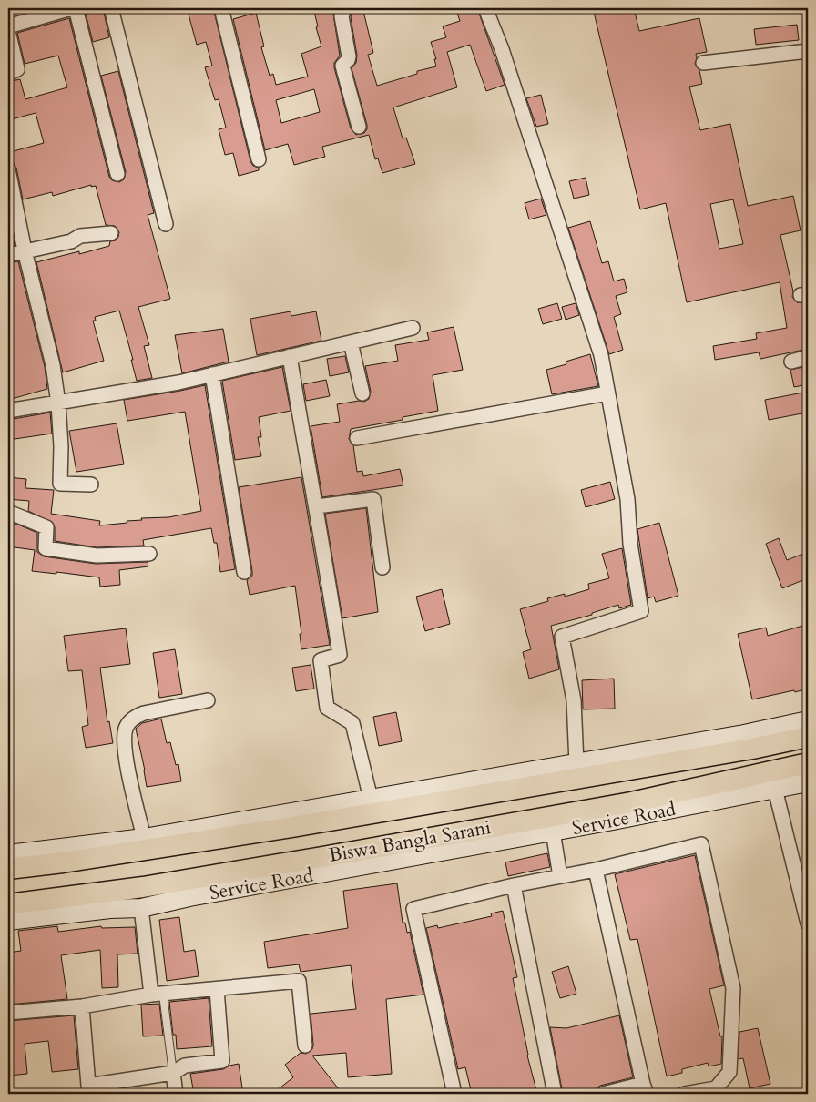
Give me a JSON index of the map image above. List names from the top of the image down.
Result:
{
  "streets": {
    "main road": ["Biswa Bangla Sarani"],
    "street": ["Service Road"]
  }
}
